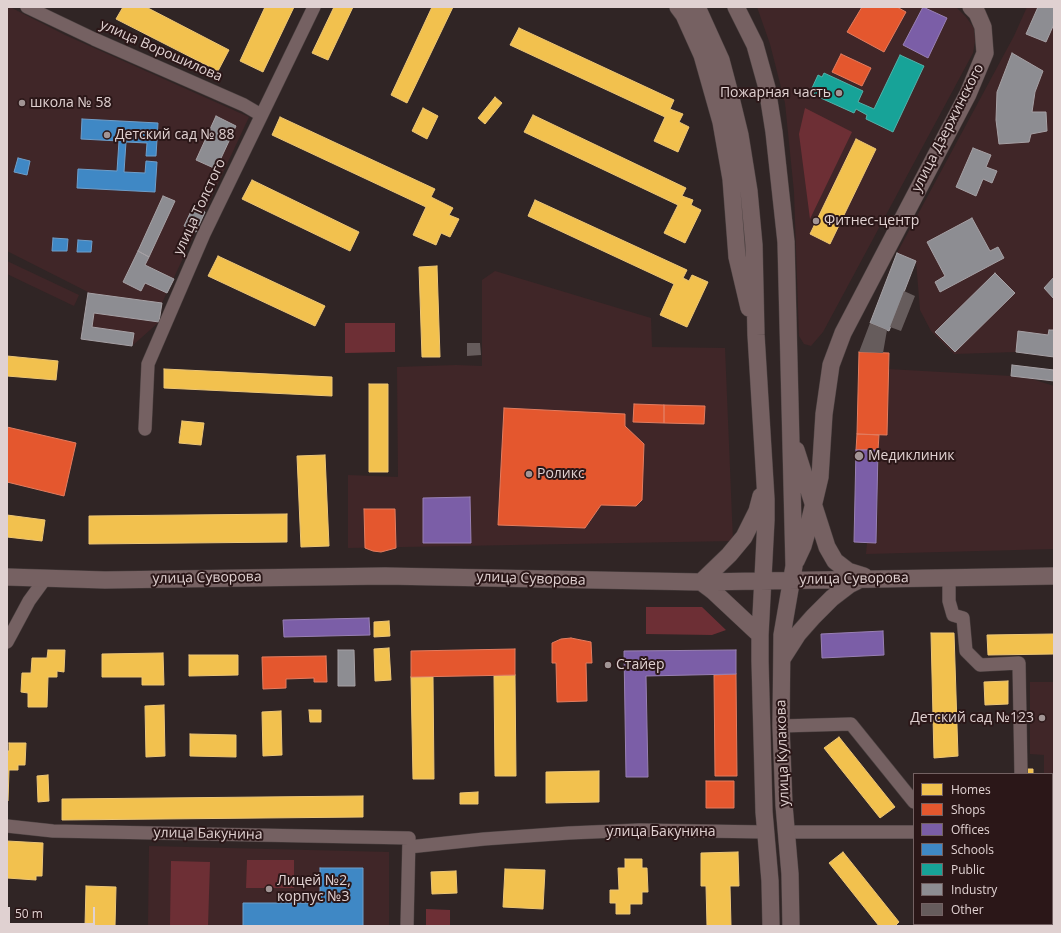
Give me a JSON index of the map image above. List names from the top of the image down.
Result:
{
  "streets": {
    "main road": [
      "улица Дзержинского",
      "улица Суворова",
      "улица Кулакова",
      "улица Бакунина"
    ],
    "street": ["улица Ворошилова", "улица Толстого"]
  },
  "crossings": [
    ["улица Ворошилова", "улица Толстого"],
    ["улица Дзержинского", "улица Суворова"],
    ["улица Дзержинского", "улица Кулакова"],
    ["улица Суворова", "улица Кулакова"],
    ["улица Кулакова", "улица Бакунина"]
  ],
  "places": [
    "Пожарная часть",
    "школа № 58",
    "Детский сад № 88",
    "Фитнес-центр",
    "Медиклиник",
    "Роликс",
    "Стайер",
    "Детский сад №123",
    "Лицей №2, корпус №3"
  ],
  "legend": [
    "Homes",
    "Shops",
    "Offices",
    "Schools",
    "Public",
    "Industry",
    "Other"
  ],
  "scale_bar": "50 m"
}
